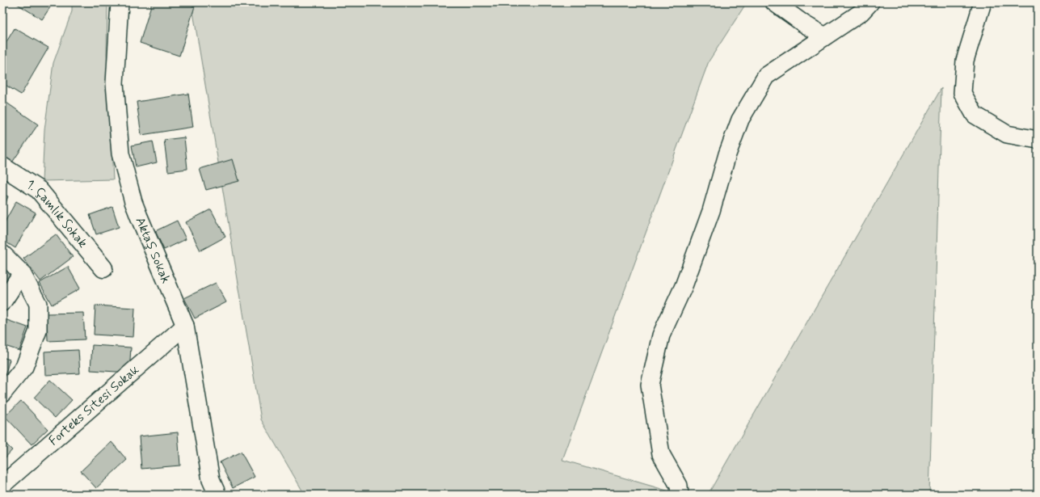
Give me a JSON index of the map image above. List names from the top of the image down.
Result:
{
  "streets": {
    "street": ["1. Çamlık Sokak", "Aktaş Sokak", "Forteks Sitesi Sokak"]
  },
  "crossings": [
    ["Aktaş Sokak", "Forteks Sitesi Sokak"]
  ]
}
